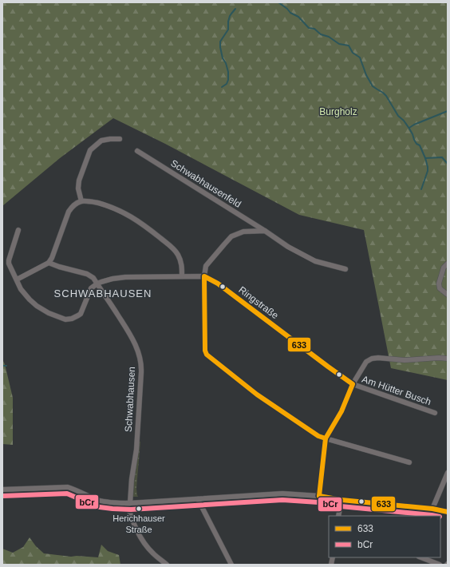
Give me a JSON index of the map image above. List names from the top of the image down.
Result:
{
  "streets": {
    "street": [
      "Schwabhausenfeld",
      "Ringstraße",
      "Am Hütter Busch",
      "Schwabhausen"
    ]
  },
  "crossings": [
    ["Ringstraße", "Am Hütter Busch"],
    ["Ringstraße", "Schwabhausen"]
  ],
  "districts": ["SCHWABHAUSEN"],
  "parks": ["Burgholz"],
  "places": ["Herichhauser Straße"],
  "lines": ["transit line 633", "transit line bCr"],
  "legend": ["633", "bCr"]
}
